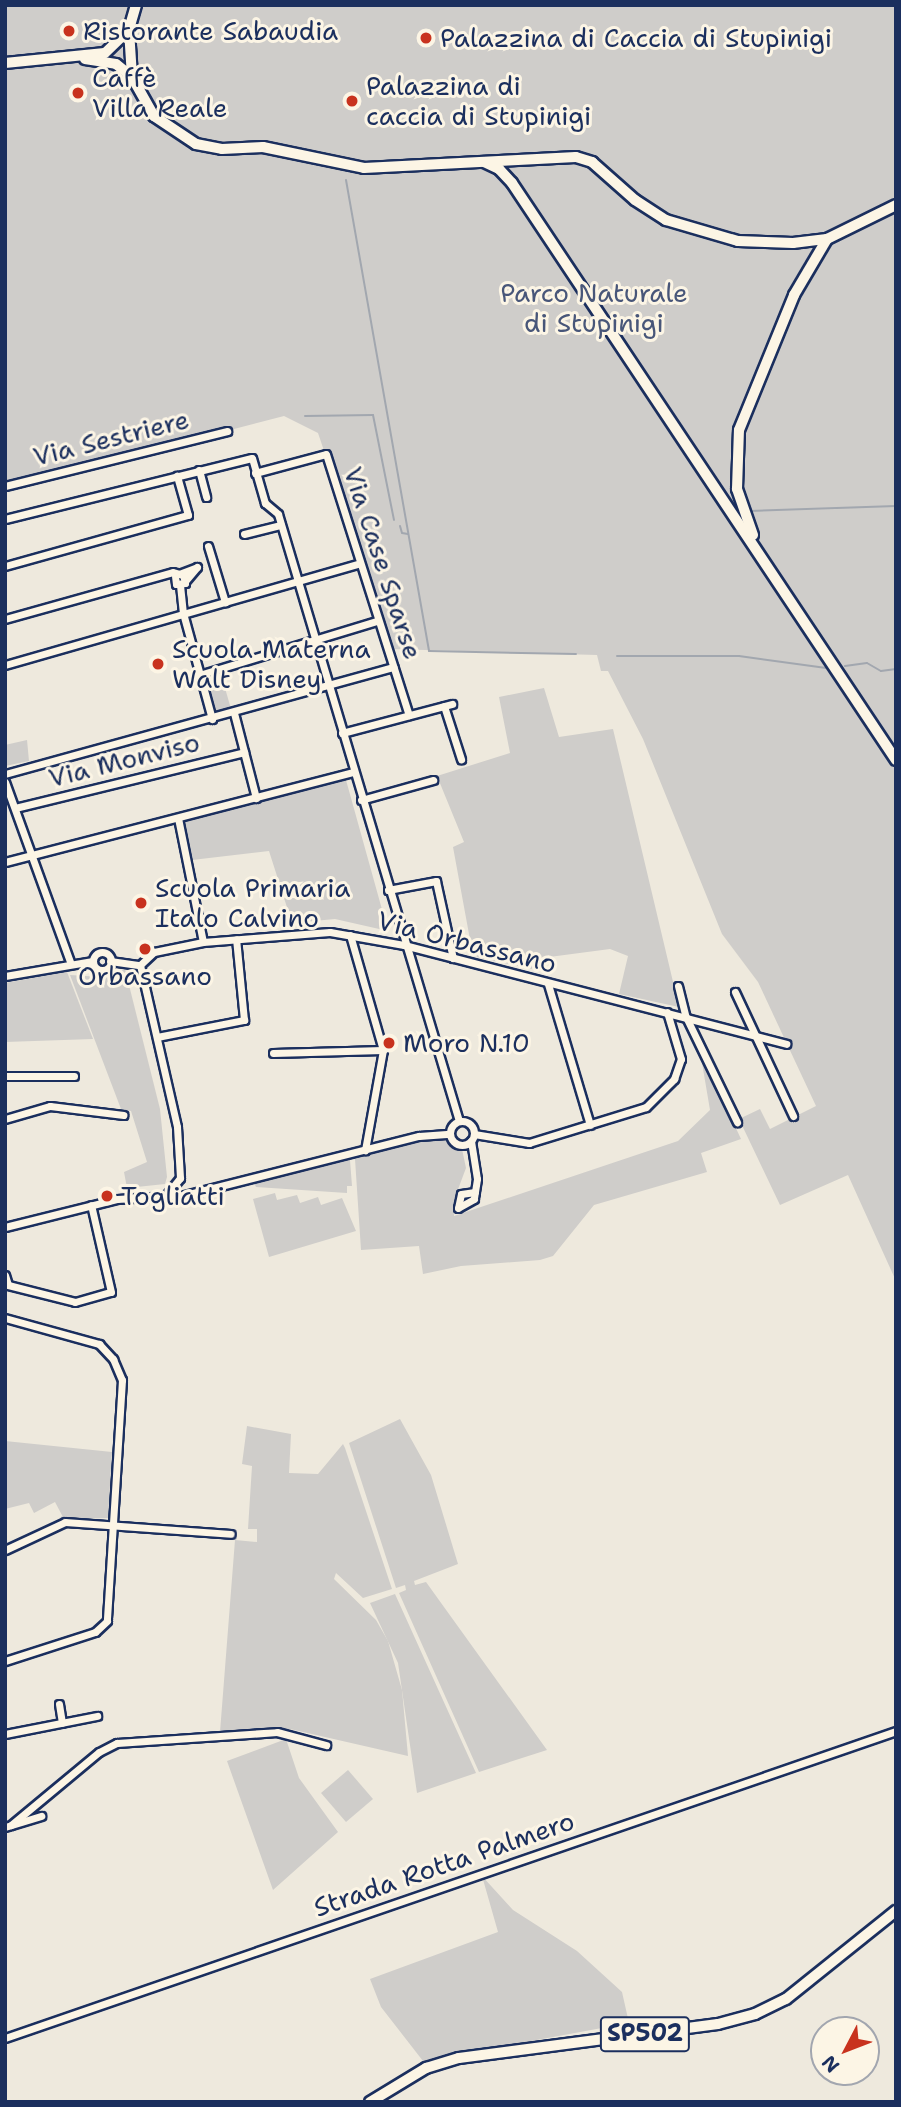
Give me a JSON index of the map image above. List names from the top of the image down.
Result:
{
  "streets": {
    "main road": ["SP502"],
    "street": [
      "Via Sestriere",
      "Via Case Sparse",
      "Via Monviso",
      "Via Orbassano",
      "Strada Rotta Palmero"
    ]
  },
  "parks": ["Parco Naturale di Stupinigi"],
  "places": [
    "Ristorante Sabaudia",
    "Palazzina di Caccia di Stupinigi",
    "Caffè Villa Reale",
    "Palazzina di caccia di Stupinigi",
    "Scuola Materna Walt Disney",
    "Scuola Primaria Italo Calvino",
    "Orbassano",
    "Moro N.10",
    "Togliatti"
  ],
  "north": "bottom left"
}
